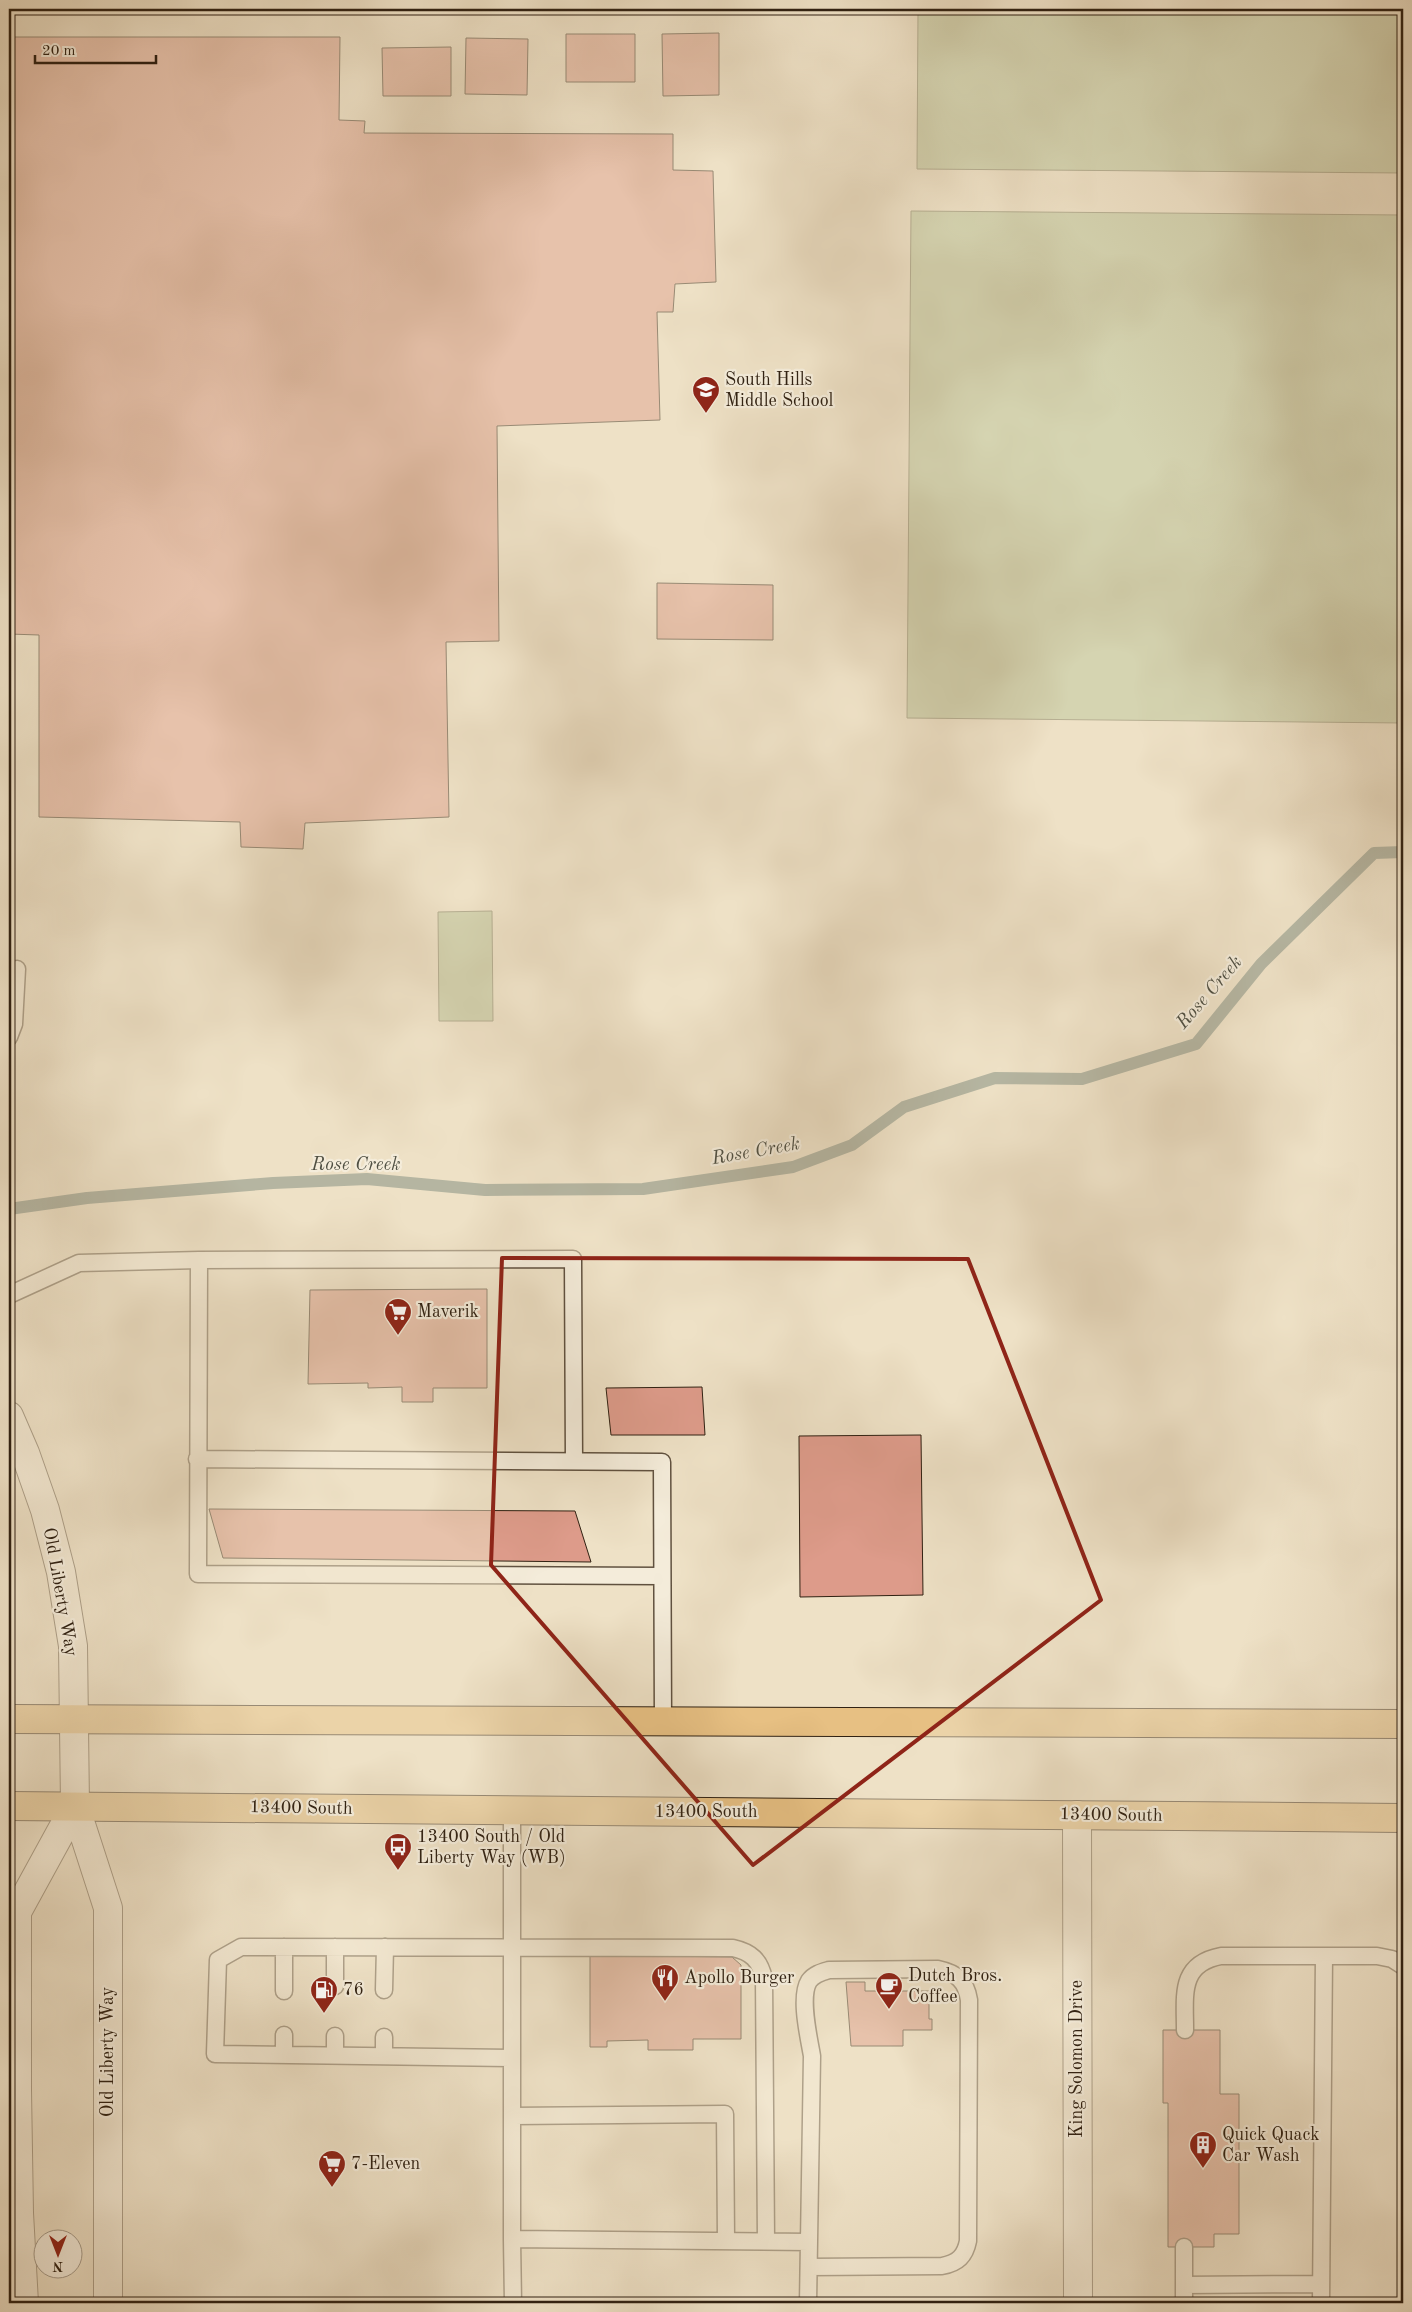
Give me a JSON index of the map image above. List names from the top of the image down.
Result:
{
  "streets": {
    "main road": ["13400 South"],
    "street": ["Old Liberty Way", "King Solomon Drive"]
  },
  "crossings": [
    ["Old Liberty Way", "13400 South"],
    ["13400 South", "King Solomon Drive"]
  ],
  "water": ["Rose Creek"],
  "places": {
    "school or university": ["South Hills Middle School"],
    "supermarket": ["Maverik", "7-Eleven"],
    "bus stop": ["13400 South / Old Liberty Way (WB)"],
    "restaurant": ["Apollo Burger"],
    "cafe": ["Dutch Bros. Coffee"],
    "fuel station": ["76"],
    "building": ["Quick Quack Car Wash"]
  },
  "scale_bar": "20 m",
  "north": "bottom"
}
